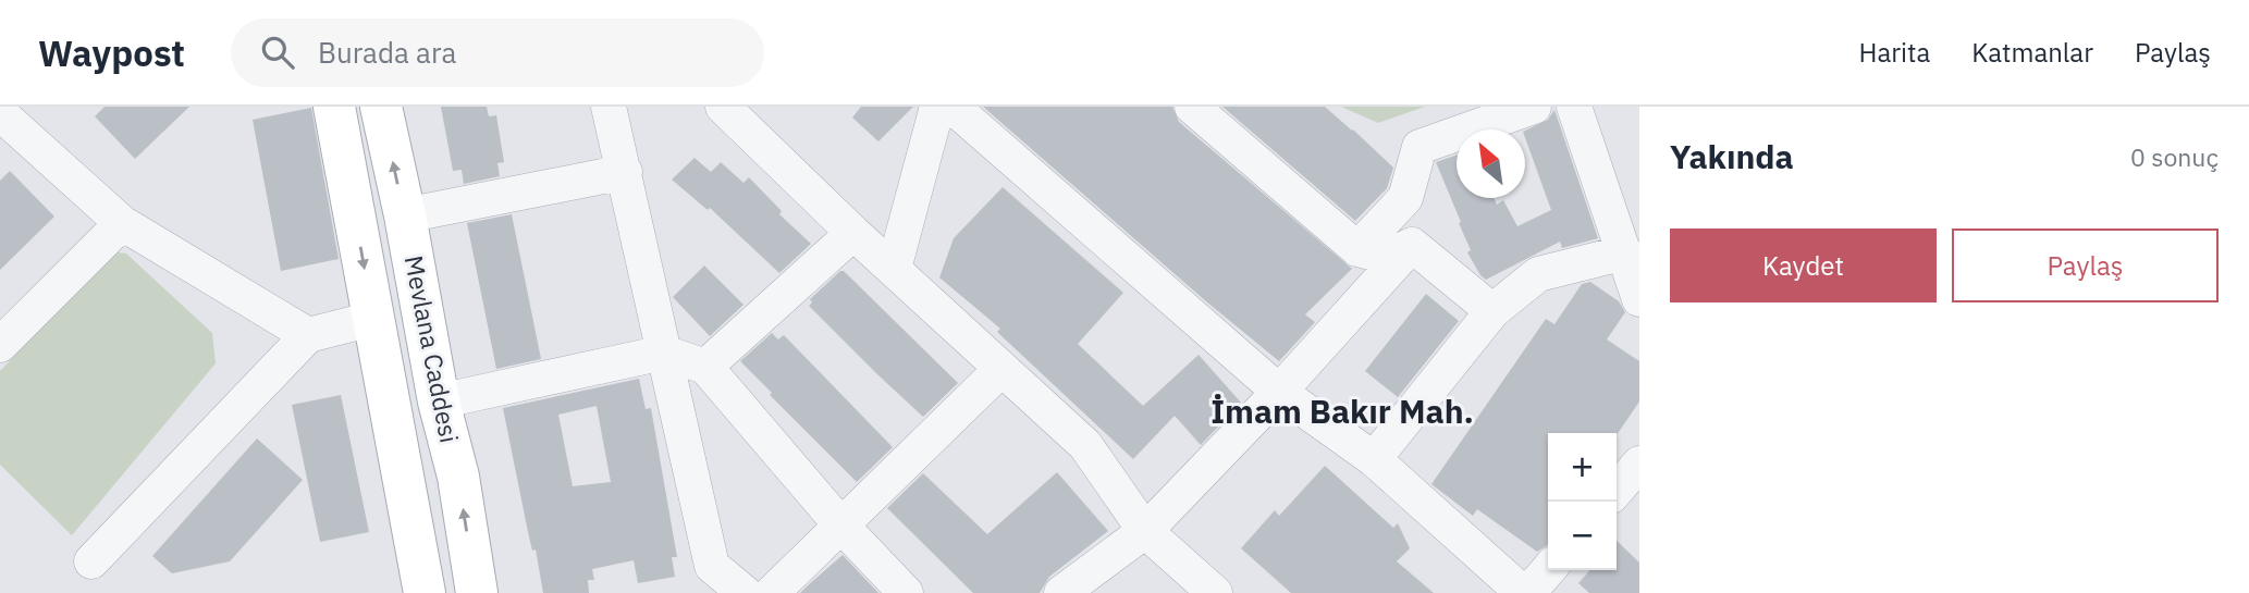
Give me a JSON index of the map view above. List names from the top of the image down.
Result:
{
  "streets": {
    "main road": ["Mevlana Caddesi"]
  },
  "districts": ["İmam Bakır Mah."],
  "north": "top left",
  "page": {
    "header": "Waypost",
    "search": "Burada ara",
    "nav": ["Harita", "Katmanlar", "Paylaş"],
    "heading": ["Yakında", "0 sonuç"],
    "buttons": ["Kaydet", "Paylaş"],
    "map_buttons": ["+", "−"]
  }
}
